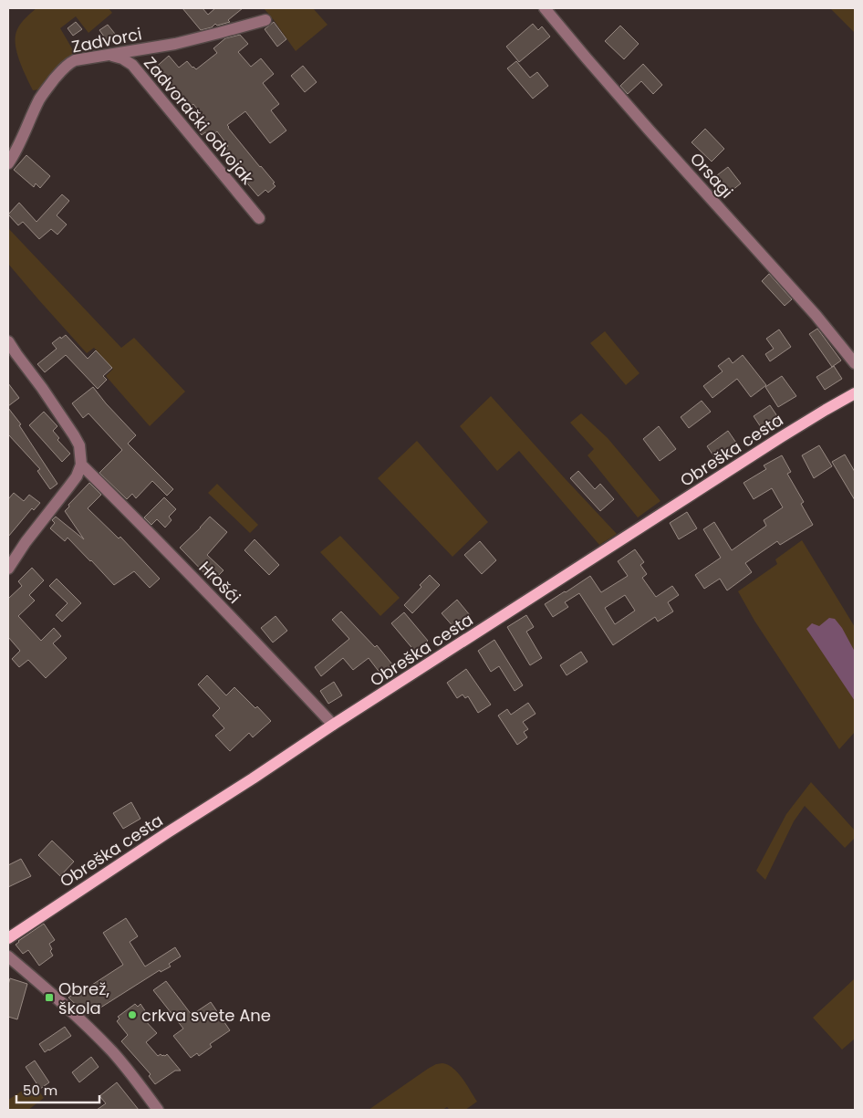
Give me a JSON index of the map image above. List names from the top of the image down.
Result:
{
  "streets": {
    "main road": ["Obreška cesta"],
    "street": [
      "Zadvorci",
      "Zadvorački odvojak",
      "Orsagi",
      "Hrošći"
    ]
  },
  "crossings": [
    ["Zadvorci", "Zadvorački odvojak"],
    ["Obreška cesta", "Hrošći"]
  ],
  "places": {
    "transit": ["Obrež, škola"],
    "other": ["crkva svete Ane"]
  },
  "scale_bar": "50 m"
}
